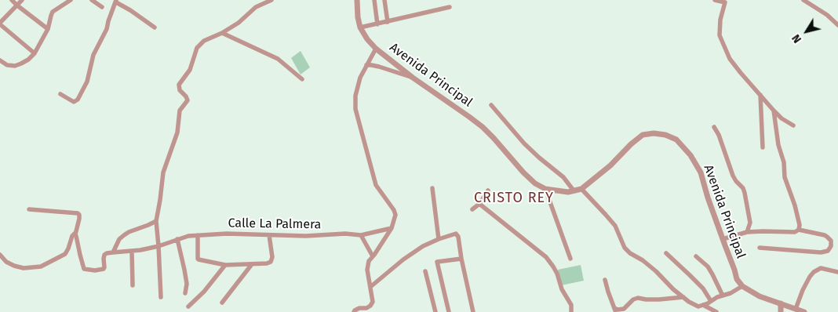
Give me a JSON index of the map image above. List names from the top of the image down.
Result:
{
  "streets": {
    "street": ["Avenida Principal", "Calle La Palmera"]
  },
  "districts": ["CRISTO REY"],
  "north": "bottom left"
}
